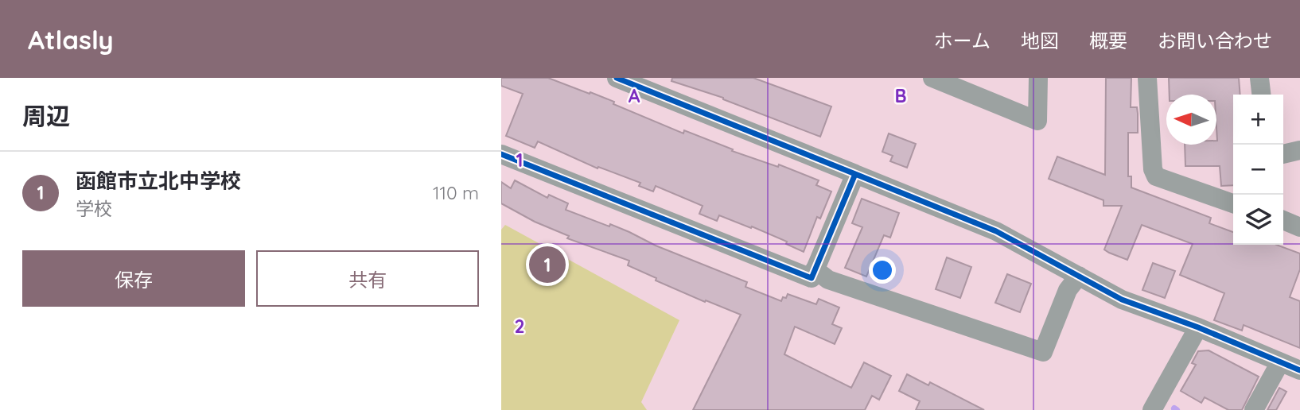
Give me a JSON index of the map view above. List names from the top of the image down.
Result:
{
  "north": "left",
  "page": {
    "header": "Atlasly",
    "nav": [
      "ホーム",
      "地図",
      "概要",
      "お問い合わせ"
    ],
    "heading": "周辺",
    "map_buttons": ["+", "−"],
    "list": [
      {
        "mark": "1",
        "name": "函館市立北中学校",
        "note": "学校",
        "value": "110 m"
      }
    ],
    "buttons": ["保存", "共有"],
    "pins": "1"
  },
  "grid": {
    "columns": ["A", "B"],
    "rows": ["1", "2"]
  }
}
